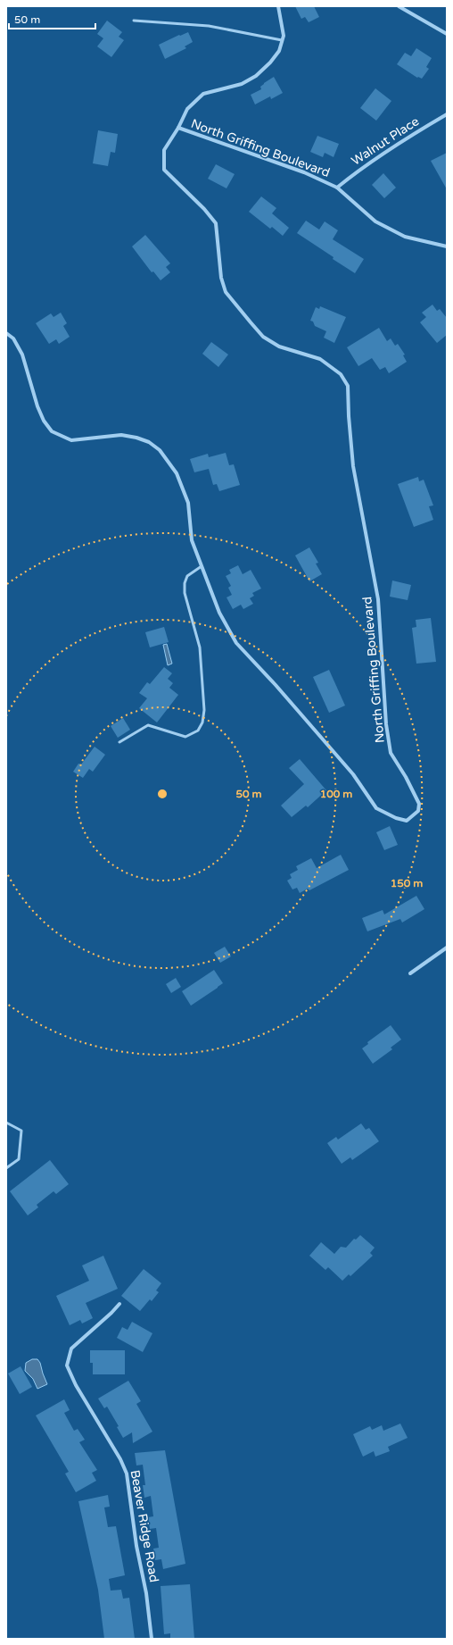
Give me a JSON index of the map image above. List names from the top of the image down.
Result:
{
  "streets": {
    "street": ["Walnut Place", "North Griffing Boulevard", "Beaver Ridge Road"]
  },
  "crossings": [
    ["Walnut Place", "North Griffing Boulevard"]
  ],
  "scale_bar": "50 m",
  "rings": ["50 m", "100 m", "150 m"]
}
